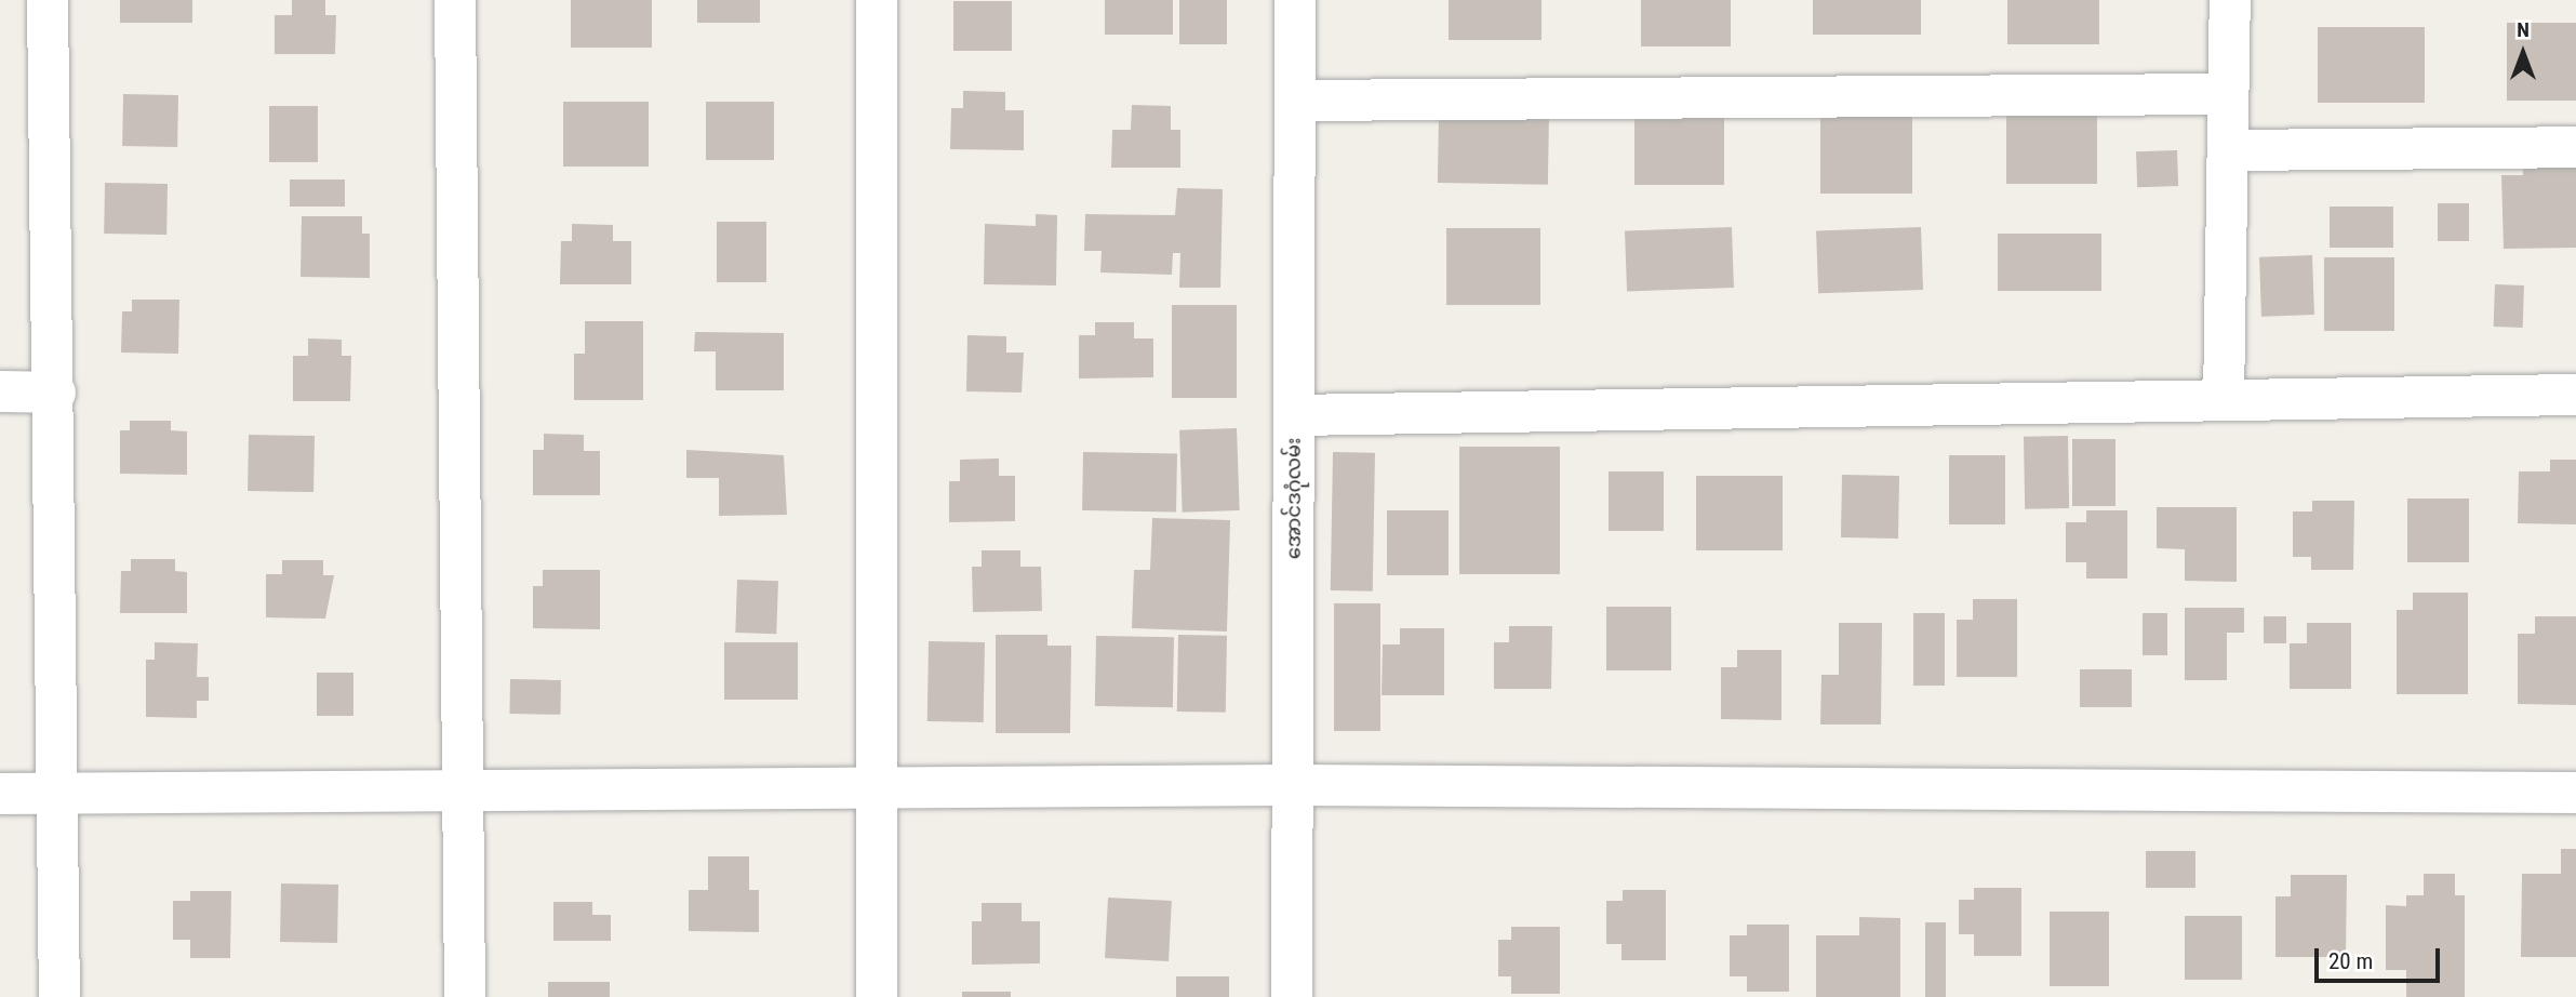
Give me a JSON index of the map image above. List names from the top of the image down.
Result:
{
  "streets": {
    "street": ["အောင်ဒဂုံလမ်း"]
  },
  "scale_bar": "20 m",
  "north": "top"
}
